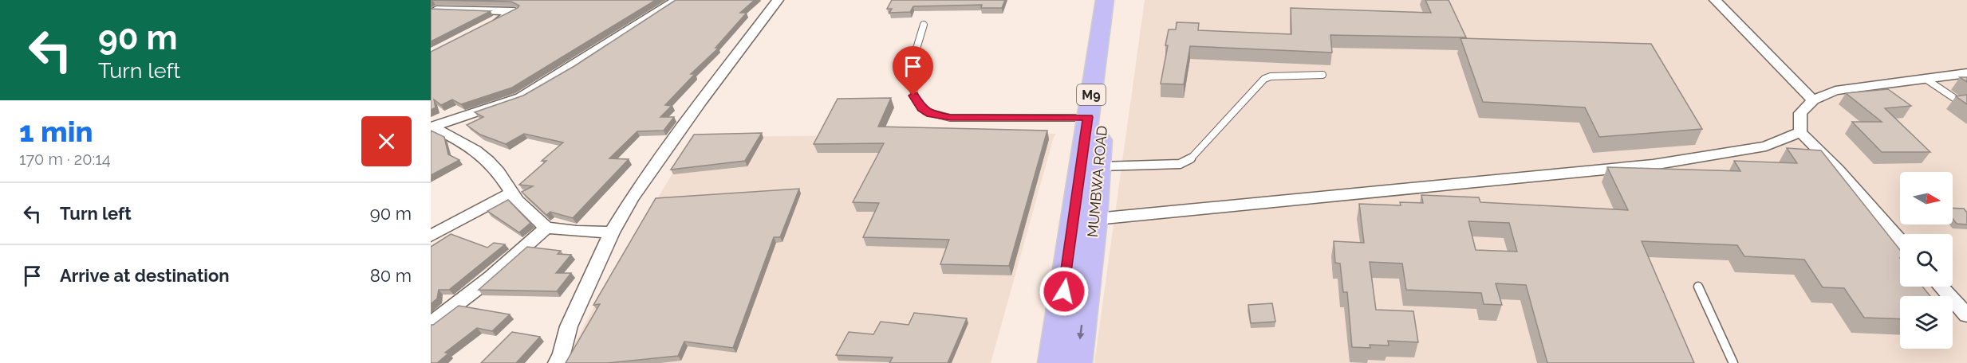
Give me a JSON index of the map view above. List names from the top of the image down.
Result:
{
  "streets": {
    "main road": ["M9", "MUMBWA ROAD"]
  },
  "north": "right",
  "page": {
    "turn": ["90 m", "Turn left"],
    "heading": ["1 min", "170 m · 20:14"],
    "list": [
      {
        "name": "Turn left",
        "value": "90 m"
      },
      {
        "name": "Arrive at destination",
        "value": "80 m"
      }
    ]
  }
}
